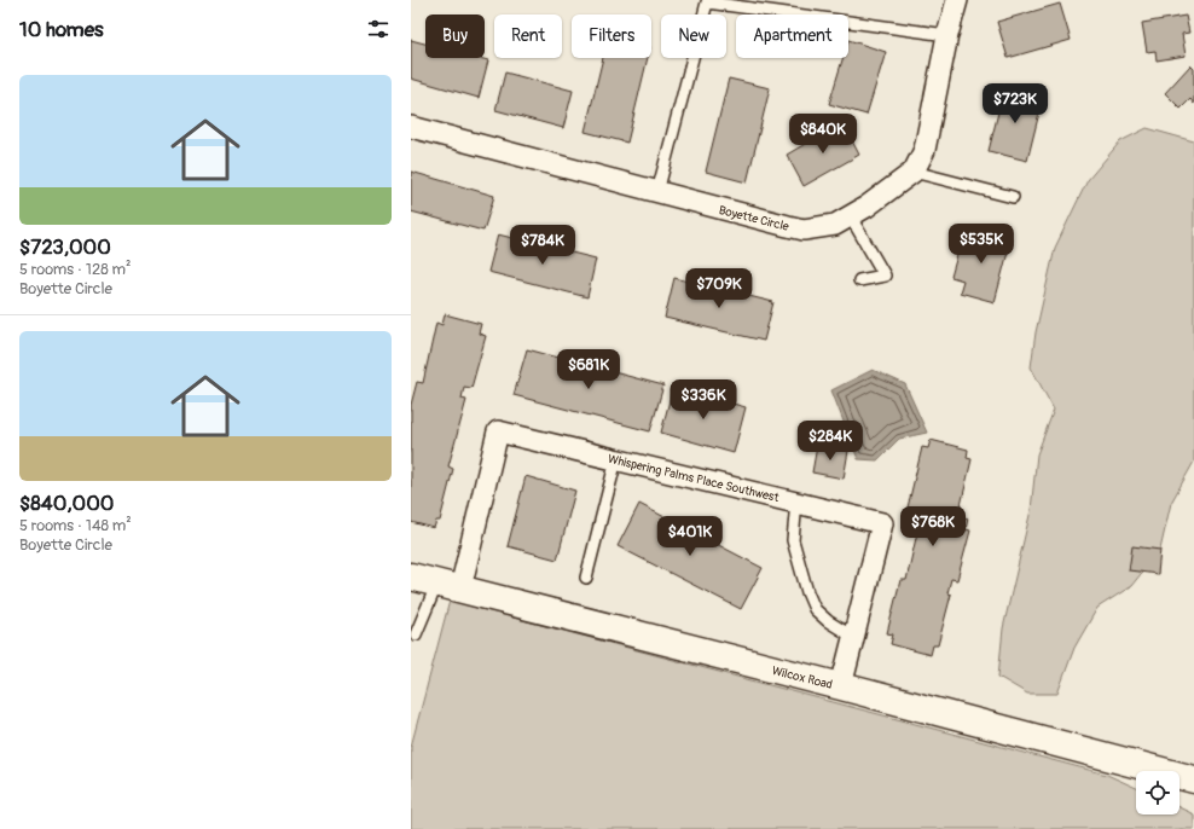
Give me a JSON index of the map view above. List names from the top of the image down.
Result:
{
  "streets": {
    "street": ["Boyette Circle", "Whispering Palms Place Southwest", "Wilcox Road"]
  },
  "crossings": [
    ["Whispering Palms Place Southwest", "Wilcox Road"]
  ],
  "page": {
    "heading": "10 homes",
    "chip": [
      "Buy",
      "Rent",
      "Filters",
      "New",
      "Apartment"
    ],
    "list": [
      {
        "name": "$723,000",
        "note": "5 rooms · 128 m² · Boyette Circle"
      },
      {
        "name": "$840,000",
        "note": "5 rooms · 148 m² · Boyette Circle"
      }
    ],
    "price": [
      "$723K",
      "$840K",
      "$535K",
      "$784K",
      "$709K",
      "$681K",
      "$336K",
      "$284K",
      "$768K",
      "$401K"
    ]
  }
}
